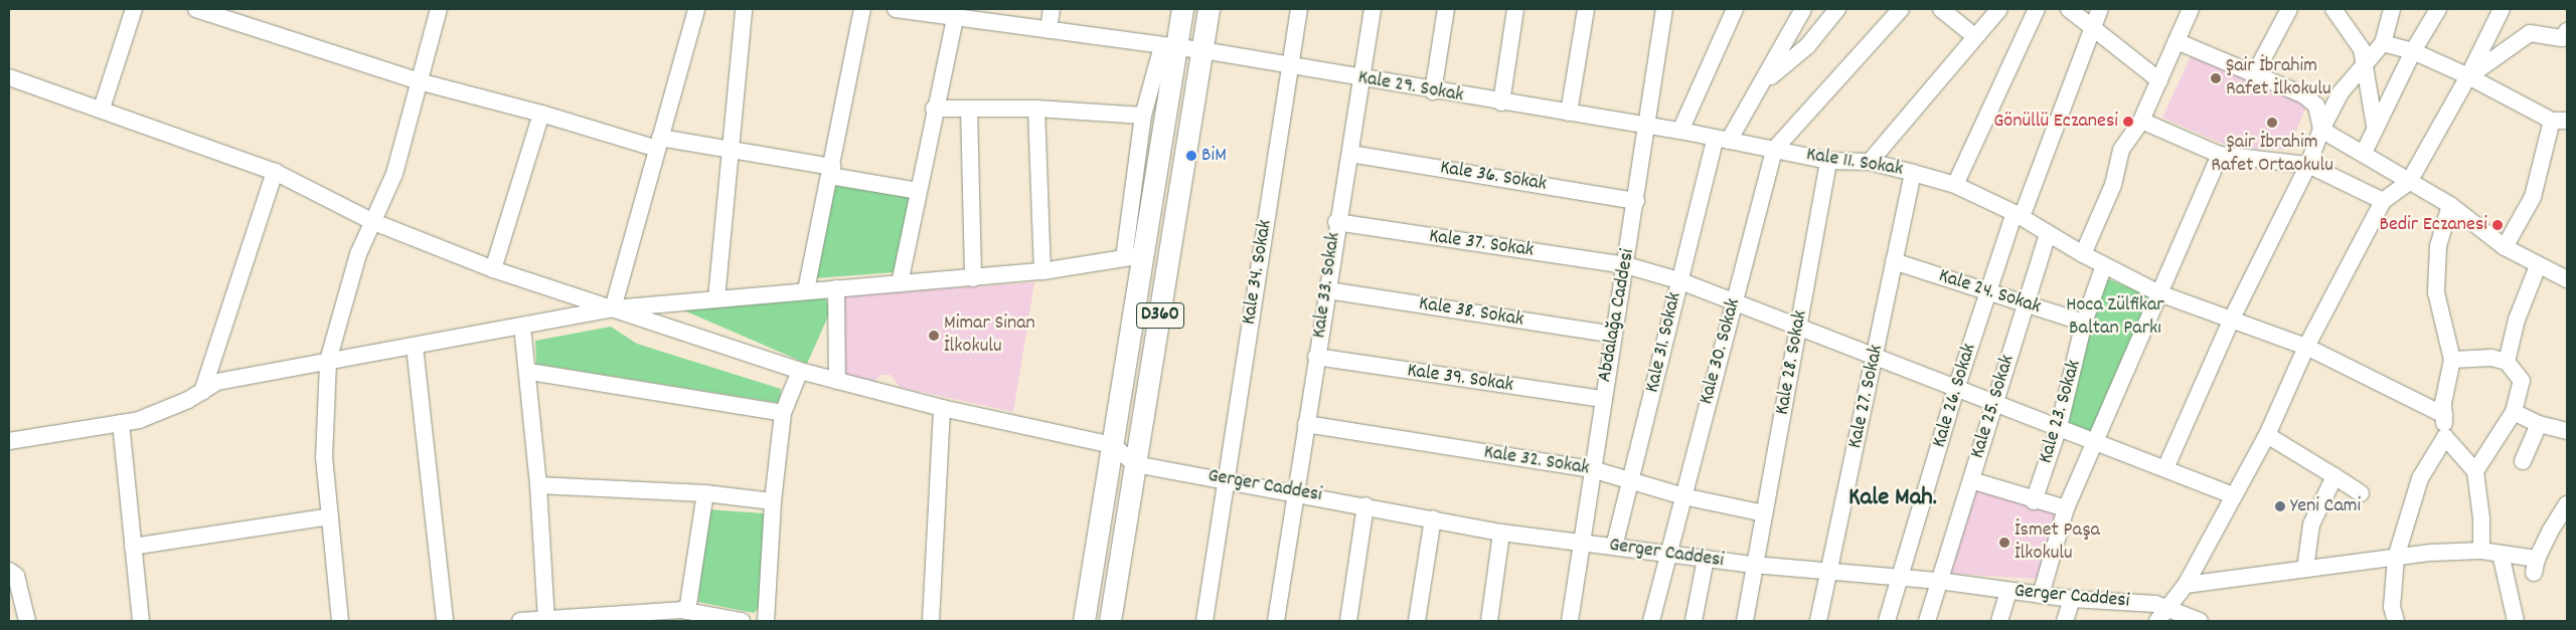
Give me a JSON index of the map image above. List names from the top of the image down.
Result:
{
  "streets": {
    "main road": ["D360"],
    "street": [
      "Kale 29. Sokak",
      "Kale 11. Sokak",
      "Kale 36. Sokak",
      "Kale 37. Sokak",
      "Kale 34. Sokak",
      "Kale 33. Sokak",
      "Kale 24. Sokak",
      "Kale 38. Sokak",
      "Abdalağa Caddesi",
      "Kale 31. Sokak",
      "Kale 30. Sokak",
      "Kale 28. Sokak",
      "Kale 39. Sokak",
      "Kale 26. Sokak",
      "Kale 27. Sokak",
      "Kale 25. Sokak",
      "Kale 23. Sokak",
      "Kale 32. Sokak",
      "Gerger Caddesi"
    ]
  },
  "crossings": [
    ["Kale 29. Sokak", "Kale 11. Sokak"],
    ["Kale 29. Sokak", "Kale 34. Sokak"],
    ["Kale 29. Sokak", "Kale 33. Sokak"],
    ["Kale 29. Sokak", "D360"],
    ["Kale 29. Sokak", "Abdalağa Caddesi"],
    ["Kale 11. Sokak", "Abdalağa Caddesi"],
    ["Kale 11. Sokak", "Kale 31. Sokak"],
    ["Kale 11. Sokak", "Kale 30. Sokak"],
    ["Kale 11. Sokak", "Kale 28. Sokak"],
    ["Kale 11. Sokak", "Kale 26. Sokak"],
    ["Kale 11. Sokak", "Kale 27. Sokak"],
    ["Kale 11. Sokak", "Kale 25. Sokak"],
    ["Kale 11. Sokak", "Kale 23. Sokak"],
    ["Kale 36. Sokak", "Kale 33. Sokak"],
    ["Kale 36. Sokak", "Abdalağa Caddesi"],
    ["Kale 37. Sokak", "Kale 33. Sokak"],
    ["Kale 37. Sokak", "Abdalağa Caddesi"],
    ["Kale 37. Sokak", "Kale 31. Sokak"],
    ["Kale 37. Sokak", "Kale 30. Sokak"],
    ["Kale 37. Sokak", "Kale 28. Sokak"],
    ["Kale 37. Sokak", "Kale 26. Sokak"],
    ["Kale 37. Sokak", "Kale 27. Sokak"],
    ["Kale 37. Sokak", "Kale 25. Sokak"],
    ["Kale 37. Sokak", "Kale 23. Sokak"],
    ["Kale 34. Sokak", "Gerger Caddesi"],
    ["Kale 33. Sokak", "Kale 38. Sokak"],
    ["Kale 33. Sokak", "Kale 39. Sokak"],
    ["Kale 33. Sokak", "Kale 32. Sokak"],
    ["Kale 33. Sokak", "Gerger Caddesi"],
    ["Kale 24. Sokak", "Kale 26. Sokak"],
    ["Kale 24. Sokak", "Kale 27. Sokak"],
    ["Kale 24. Sokak", "Kale 25. Sokak"],
    ["Kale 24. Sokak", "Kale 23. Sokak"],
    ["Kale 38. Sokak", "Abdalağa Caddesi"],
    ["D360", "Gerger Caddesi"],
    ["Abdalağa Caddesi", "Kale 39. Sokak"],
    ["Abdalağa Caddesi", "Kale 32. Sokak"],
    ["Abdalağa Caddesi", "Gerger Caddesi"],
    ["Kale 31. Sokak", "Kale 32. Sokak"],
    ["Kale 31. Sokak", "Gerger Caddesi"],
    ["Kale 30. Sokak", "Kale 32. Sokak"],
    ["Kale 30. Sokak", "Gerger Caddesi"],
    ["Kale 28. Sokak", "Kale 32. Sokak"],
    ["Kale 28. Sokak", "Gerger Caddesi"],
    ["Kale 26. Sokak", "Gerger Caddesi"],
    ["Kale 27. Sokak", "Gerger Caddesi"],
    ["Kale 25. Sokak", "Gerger Caddesi"]
  ],
  "districts": ["Kale Mah."],
  "parks": ["Hoca Zülfikar Baltan Parkı"],
  "places": [
    "Şair İbrahim Rafet İlkokulu",
    "Gönüllü Eczanesi",
    "Şair İbrahim Rafet Ortaokulu",
    "BiM",
    "Bedir Eczanesi",
    "Mimar Sinan İlkokulu",
    "Yeni Cami",
    "İsmet Paşa İlkokulu"
  ]
}
